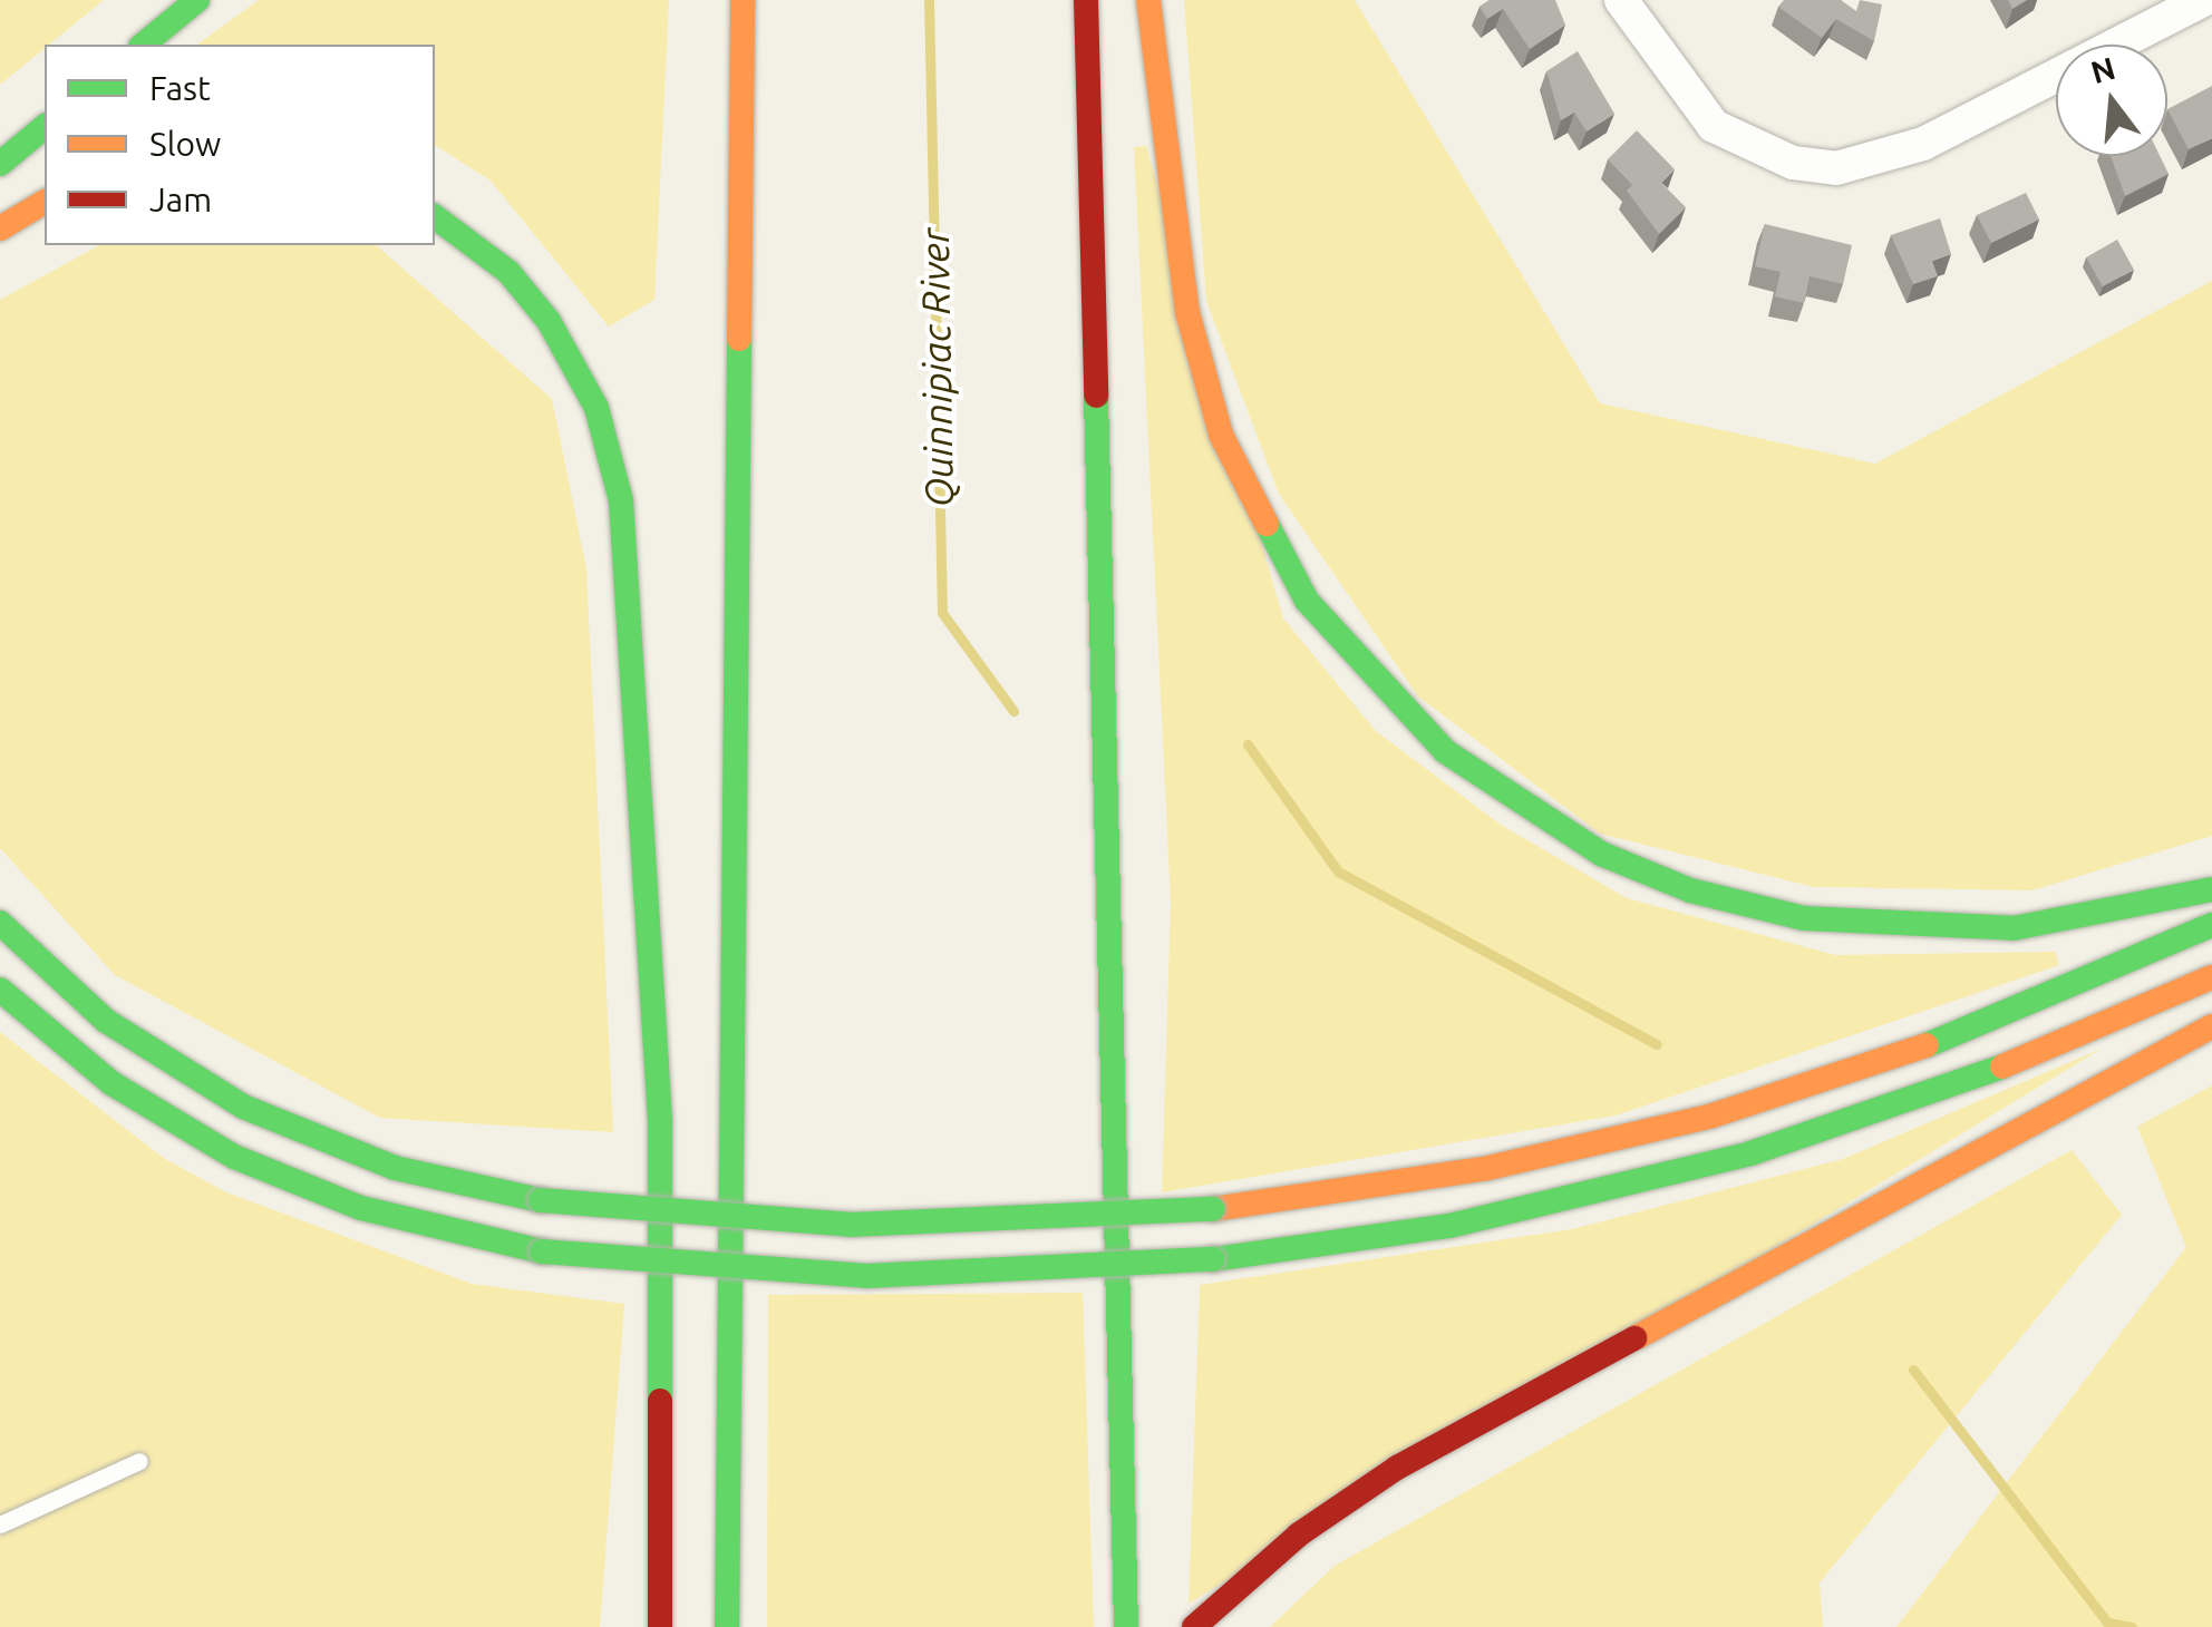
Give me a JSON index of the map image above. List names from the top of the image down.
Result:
{
  "water": ["Quinnipiac River"],
  "legend": ["Fast", "Slow", "Jam"],
  "north": "top"
}
